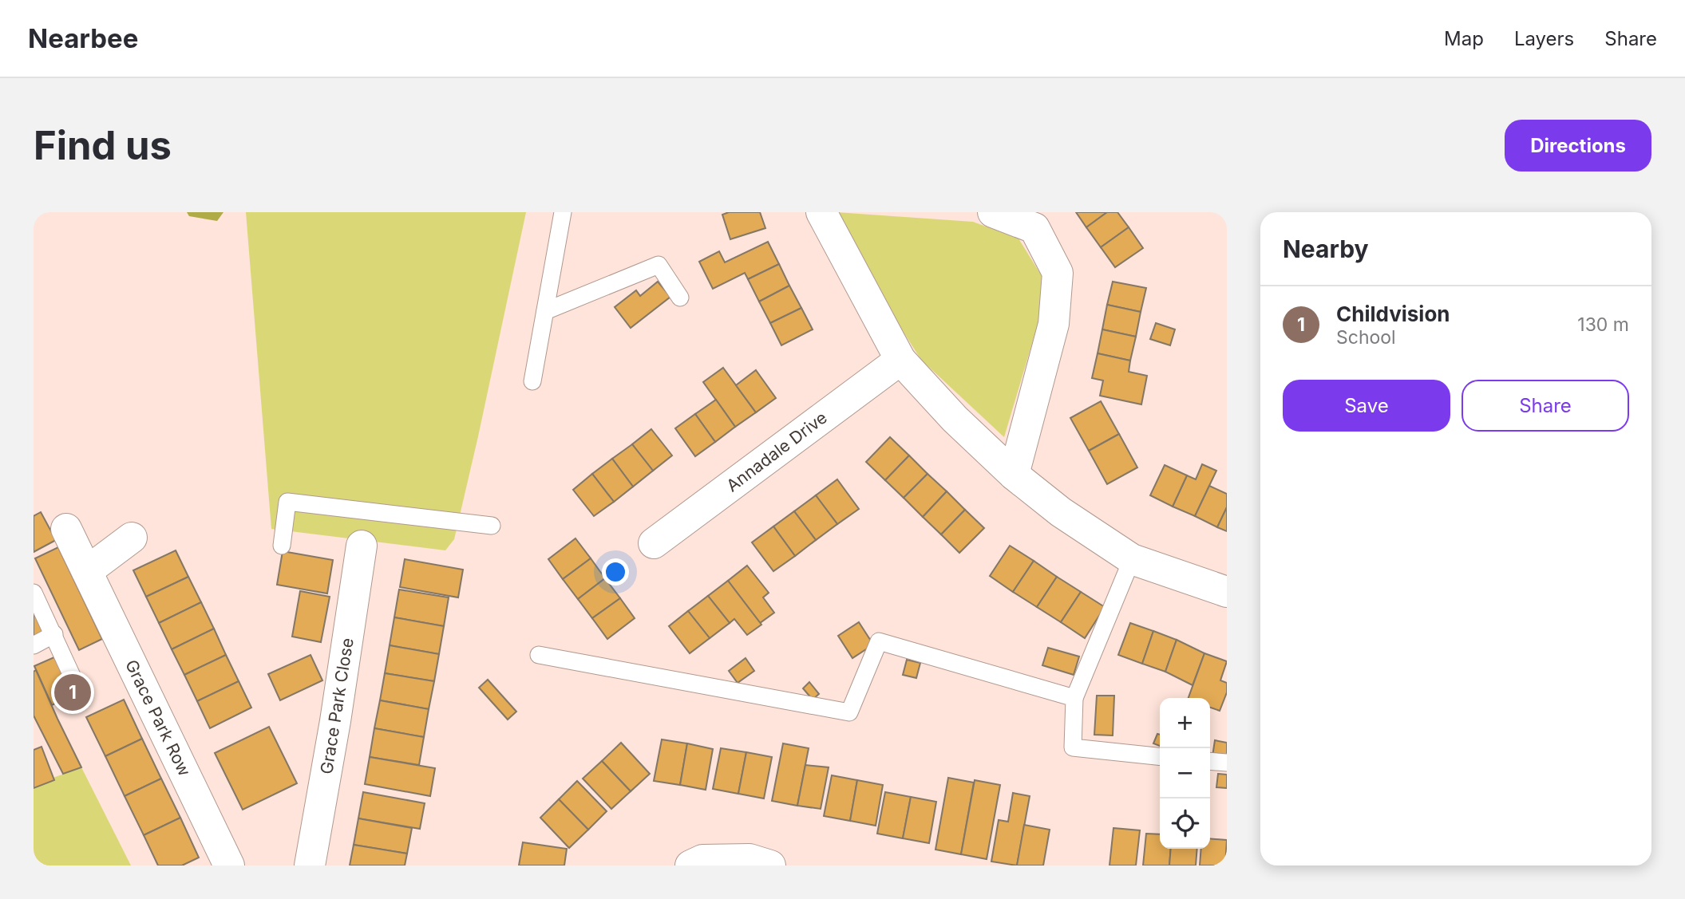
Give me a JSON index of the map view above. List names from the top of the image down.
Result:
{
  "streets": {
    "street": ["Annadale Drive", "Grace Park Close", "Grace Park Row"]
  },
  "page": {
    "header": "Nearbee",
    "nav": ["Map", "Layers", "Share"],
    "buttons": [
      "Directions",
      ["Save", "Share"]
    ],
    "title": "Find us",
    "heading": "Nearby",
    "list": [
      {
        "mark": "1",
        "name": "Childvision",
        "note": "School",
        "value": "130 m"
      }
    ],
    "pins": "1",
    "map_buttons": ["+", "−"]
  }
}
